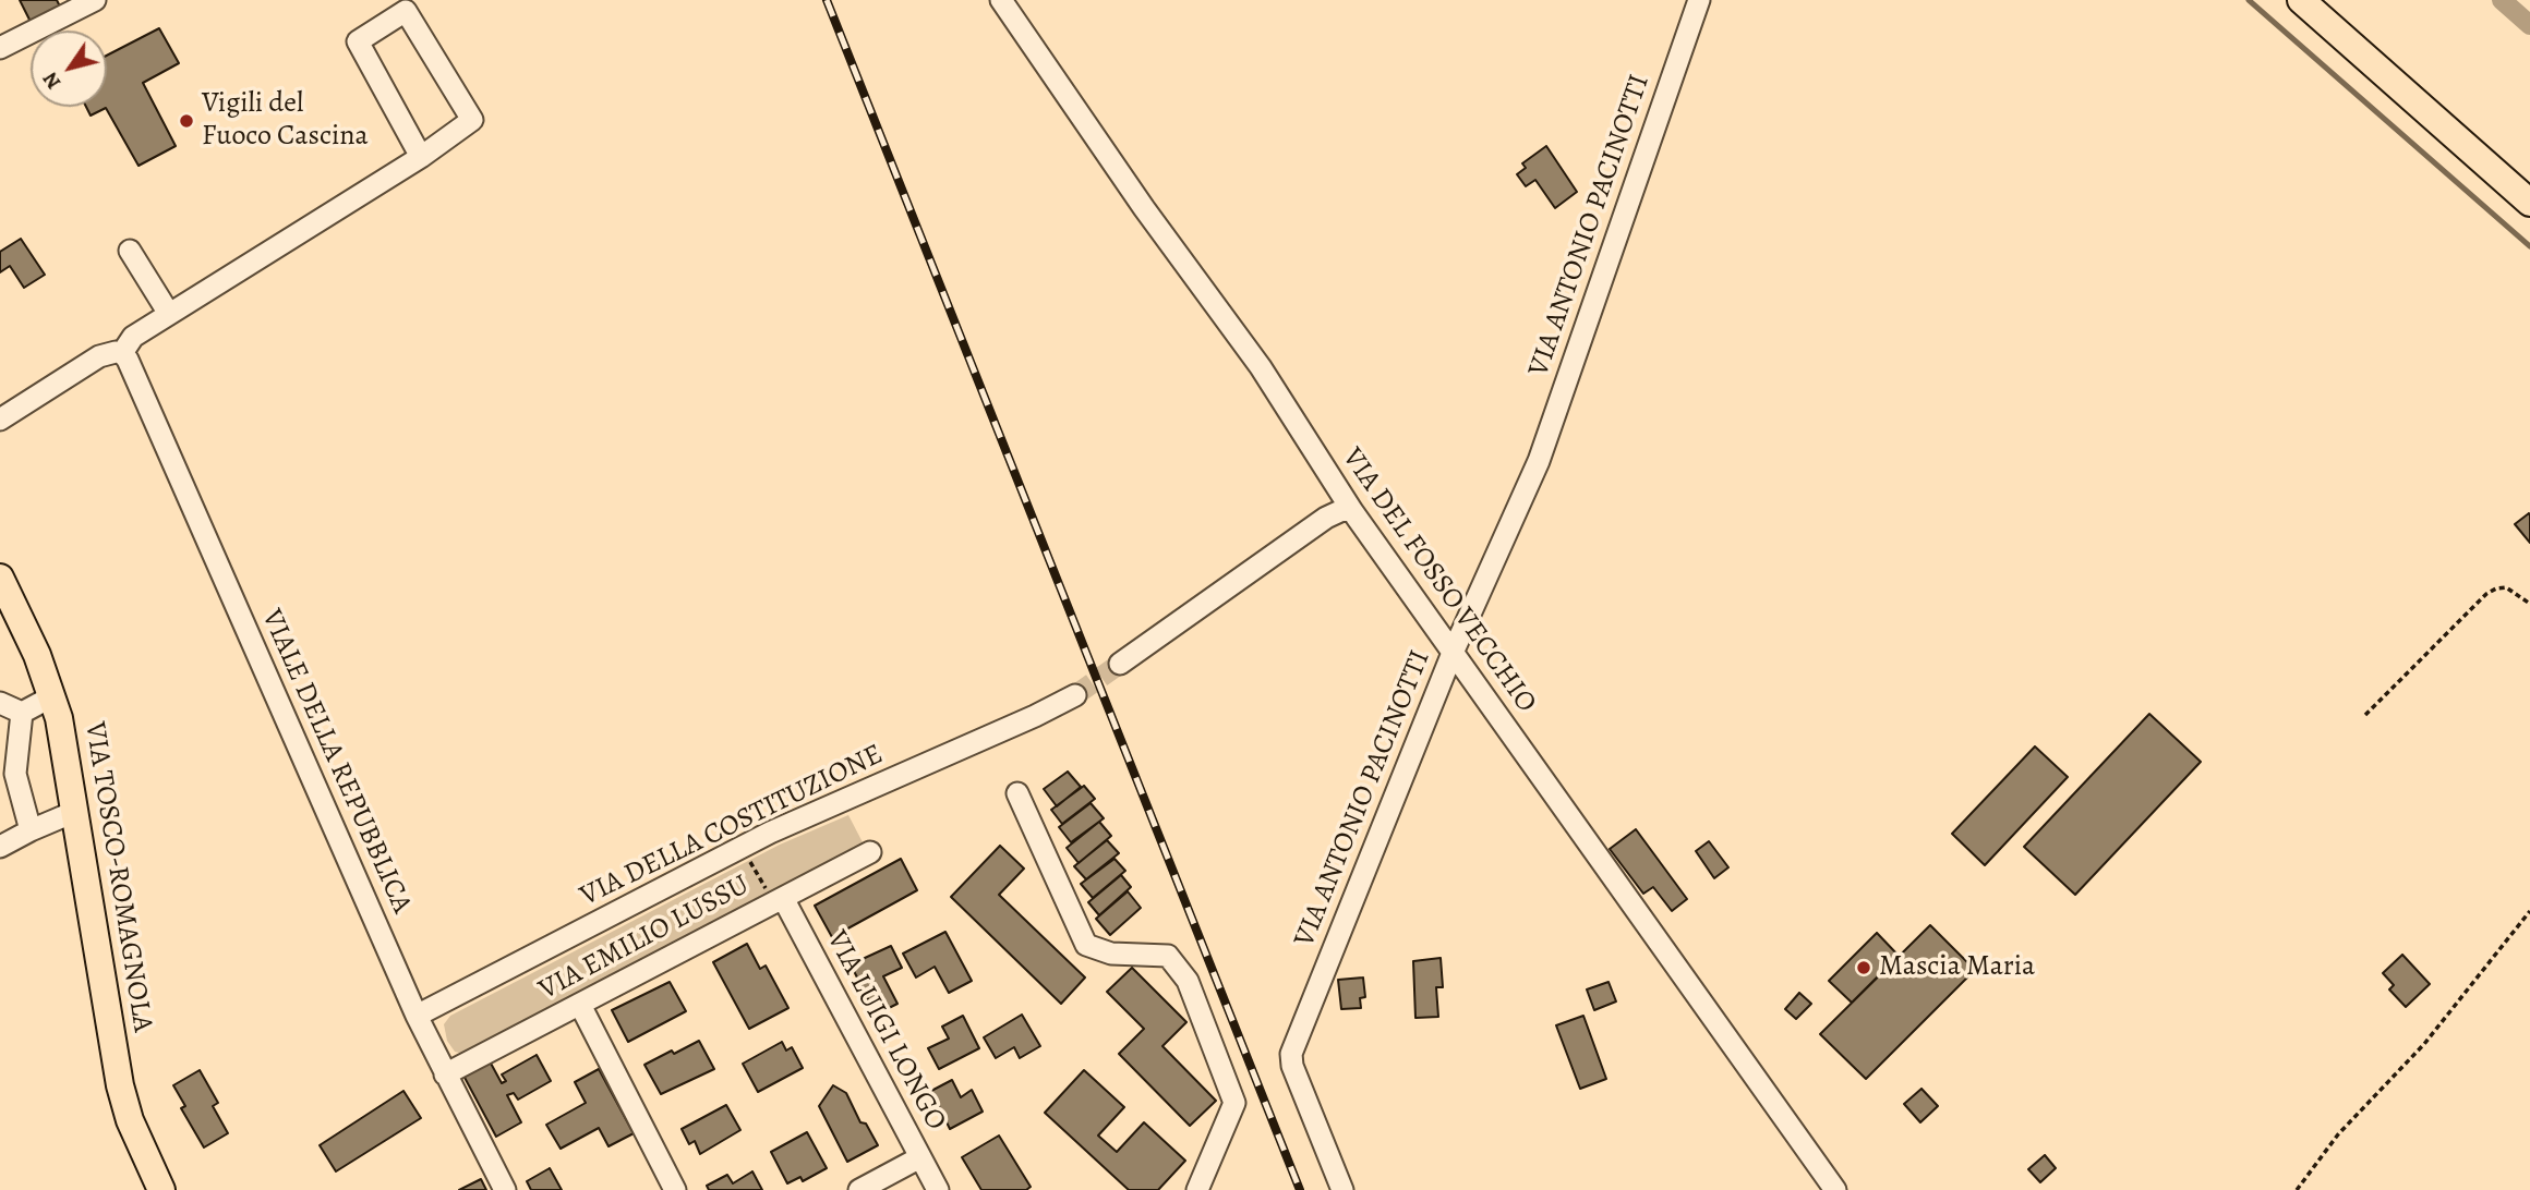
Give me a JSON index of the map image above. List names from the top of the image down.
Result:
{
  "streets": {
    "main road": ["VIA TOSCO-ROMAGNOLA"],
    "street": [
      "VIA ANTONIO PACINOTTI",
      "VIA DEL FOSSO VECCHIO",
      "VIALE DELLA REPUBBLICA",
      "VIA DELLA COSTITUZIONE",
      "VIA EMILIO LUSSU",
      "VIA LUIGI LONGO"
    ]
  },
  "crossings": [
    ["VIA ANTONIO PACINOTTI", "VIA DEL FOSSO VECCHIO"],
    ["VIALE DELLA REPUBBLICA", "VIA DELLA COSTITUZIONE"],
    ["VIALE DELLA REPUBBLICA", "VIA EMILIO LUSSU"],
    ["VIA EMILIO LUSSU", "VIA LUIGI LONGO"]
  ],
  "places": ["Vigili del Fuoco Cascina", "Mascia Maria"],
  "north": "bottom left"
}
